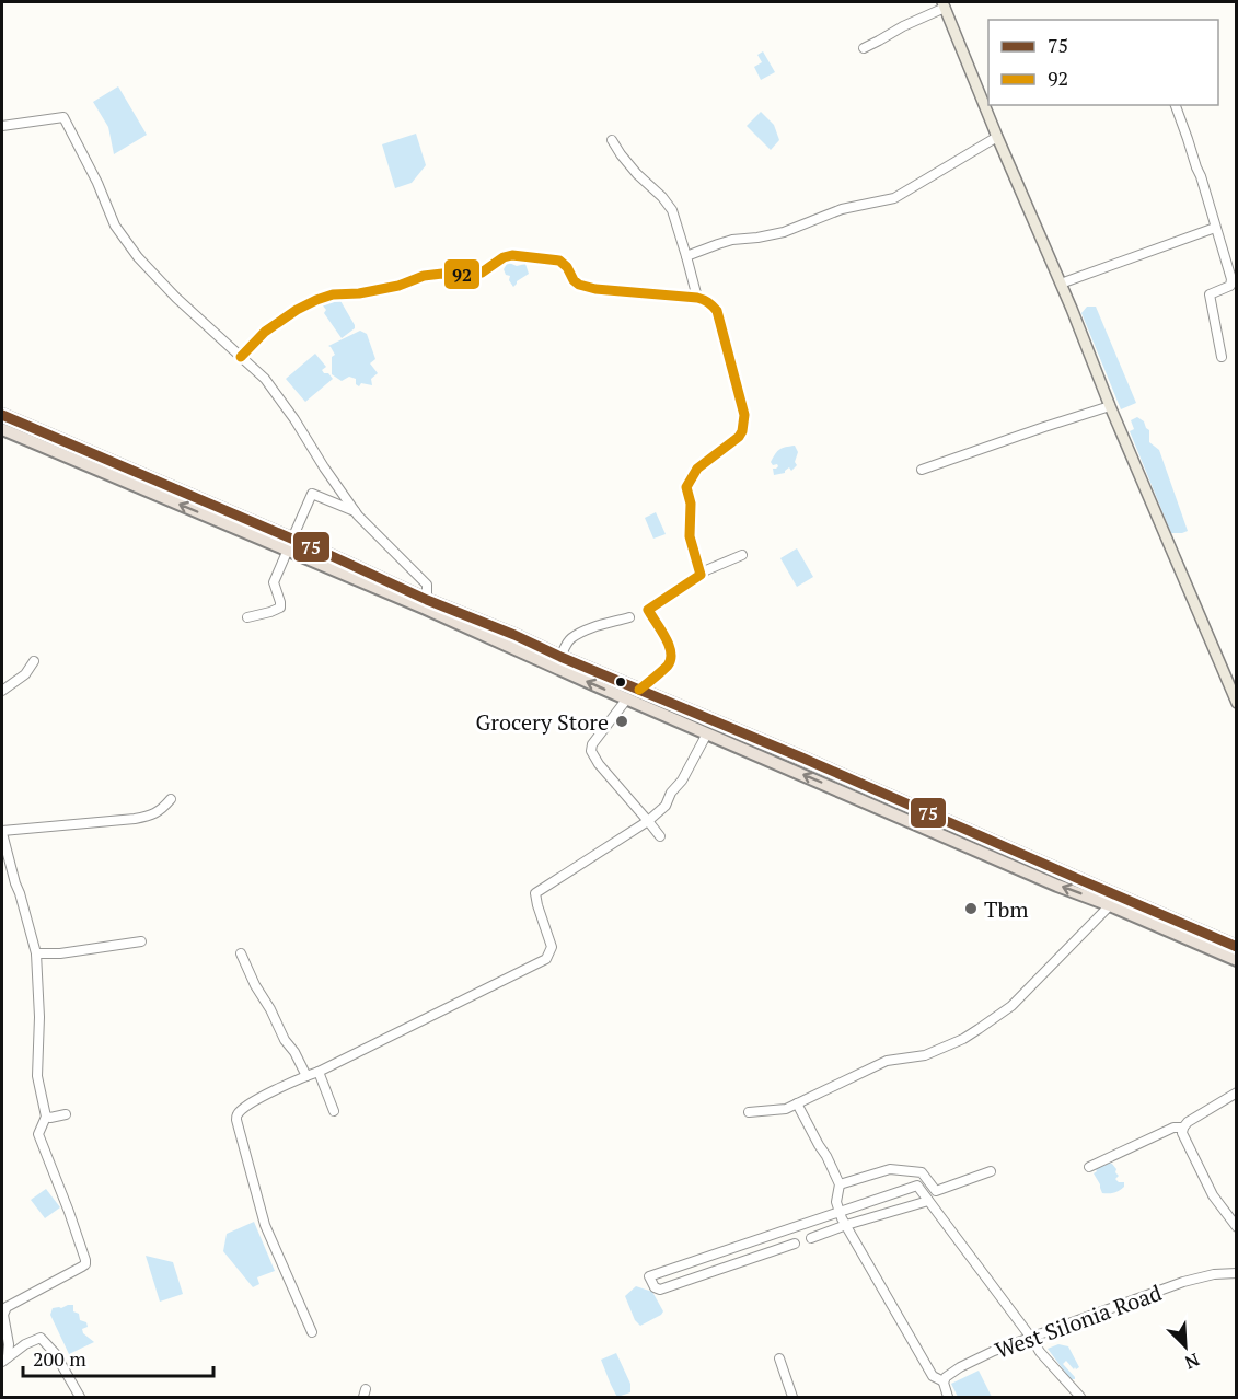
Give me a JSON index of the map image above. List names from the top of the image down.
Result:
{
  "streets": {
    "street": ["West Silonia Road"]
  },
  "places": ["Grocery Store", "Tbm"],
  "lines": ["transit line 92", "transit line 75"],
  "legend": ["75", "92"],
  "scale_bar": "200 m",
  "north": "bottom right"
}
